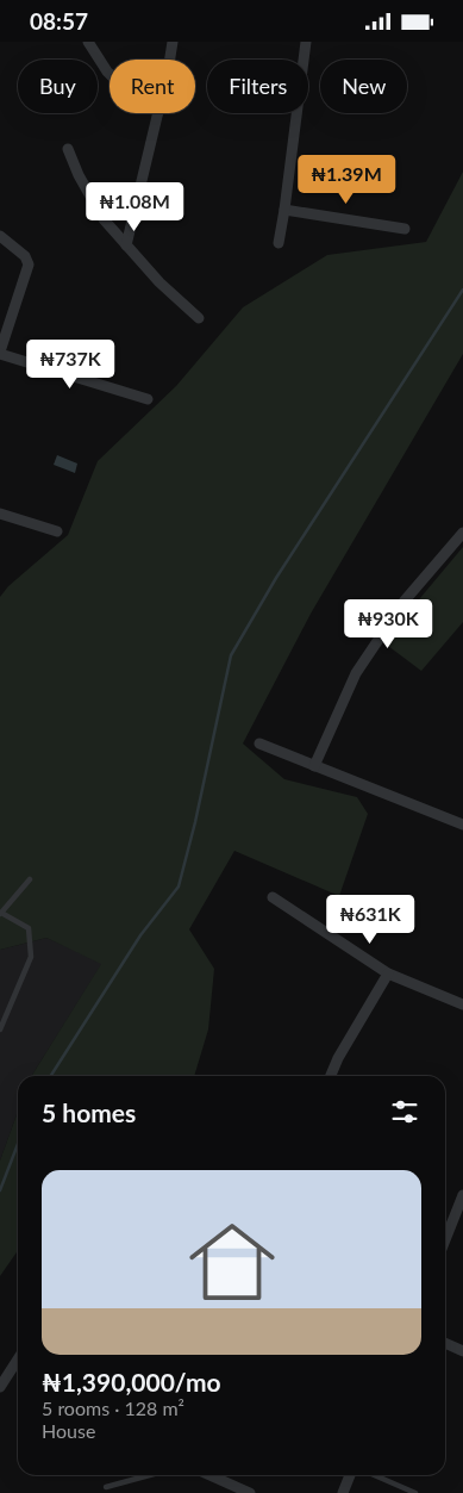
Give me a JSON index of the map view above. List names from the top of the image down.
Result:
{
  "page": {
    "status": "08:57",
    "chip": [
      "Buy",
      "Rent",
      "Filters",
      "New"
    ],
    "price": [
      "₦1.39M",
      "₦1.08M",
      "₦737K",
      "₦930K",
      "₦631K"
    ],
    "heading": "5 homes",
    "list": [
      {
        "name": "₦1,390,000/mo",
        "note": "5 rooms · 128 m² · House"
      }
    ]
  }
}
